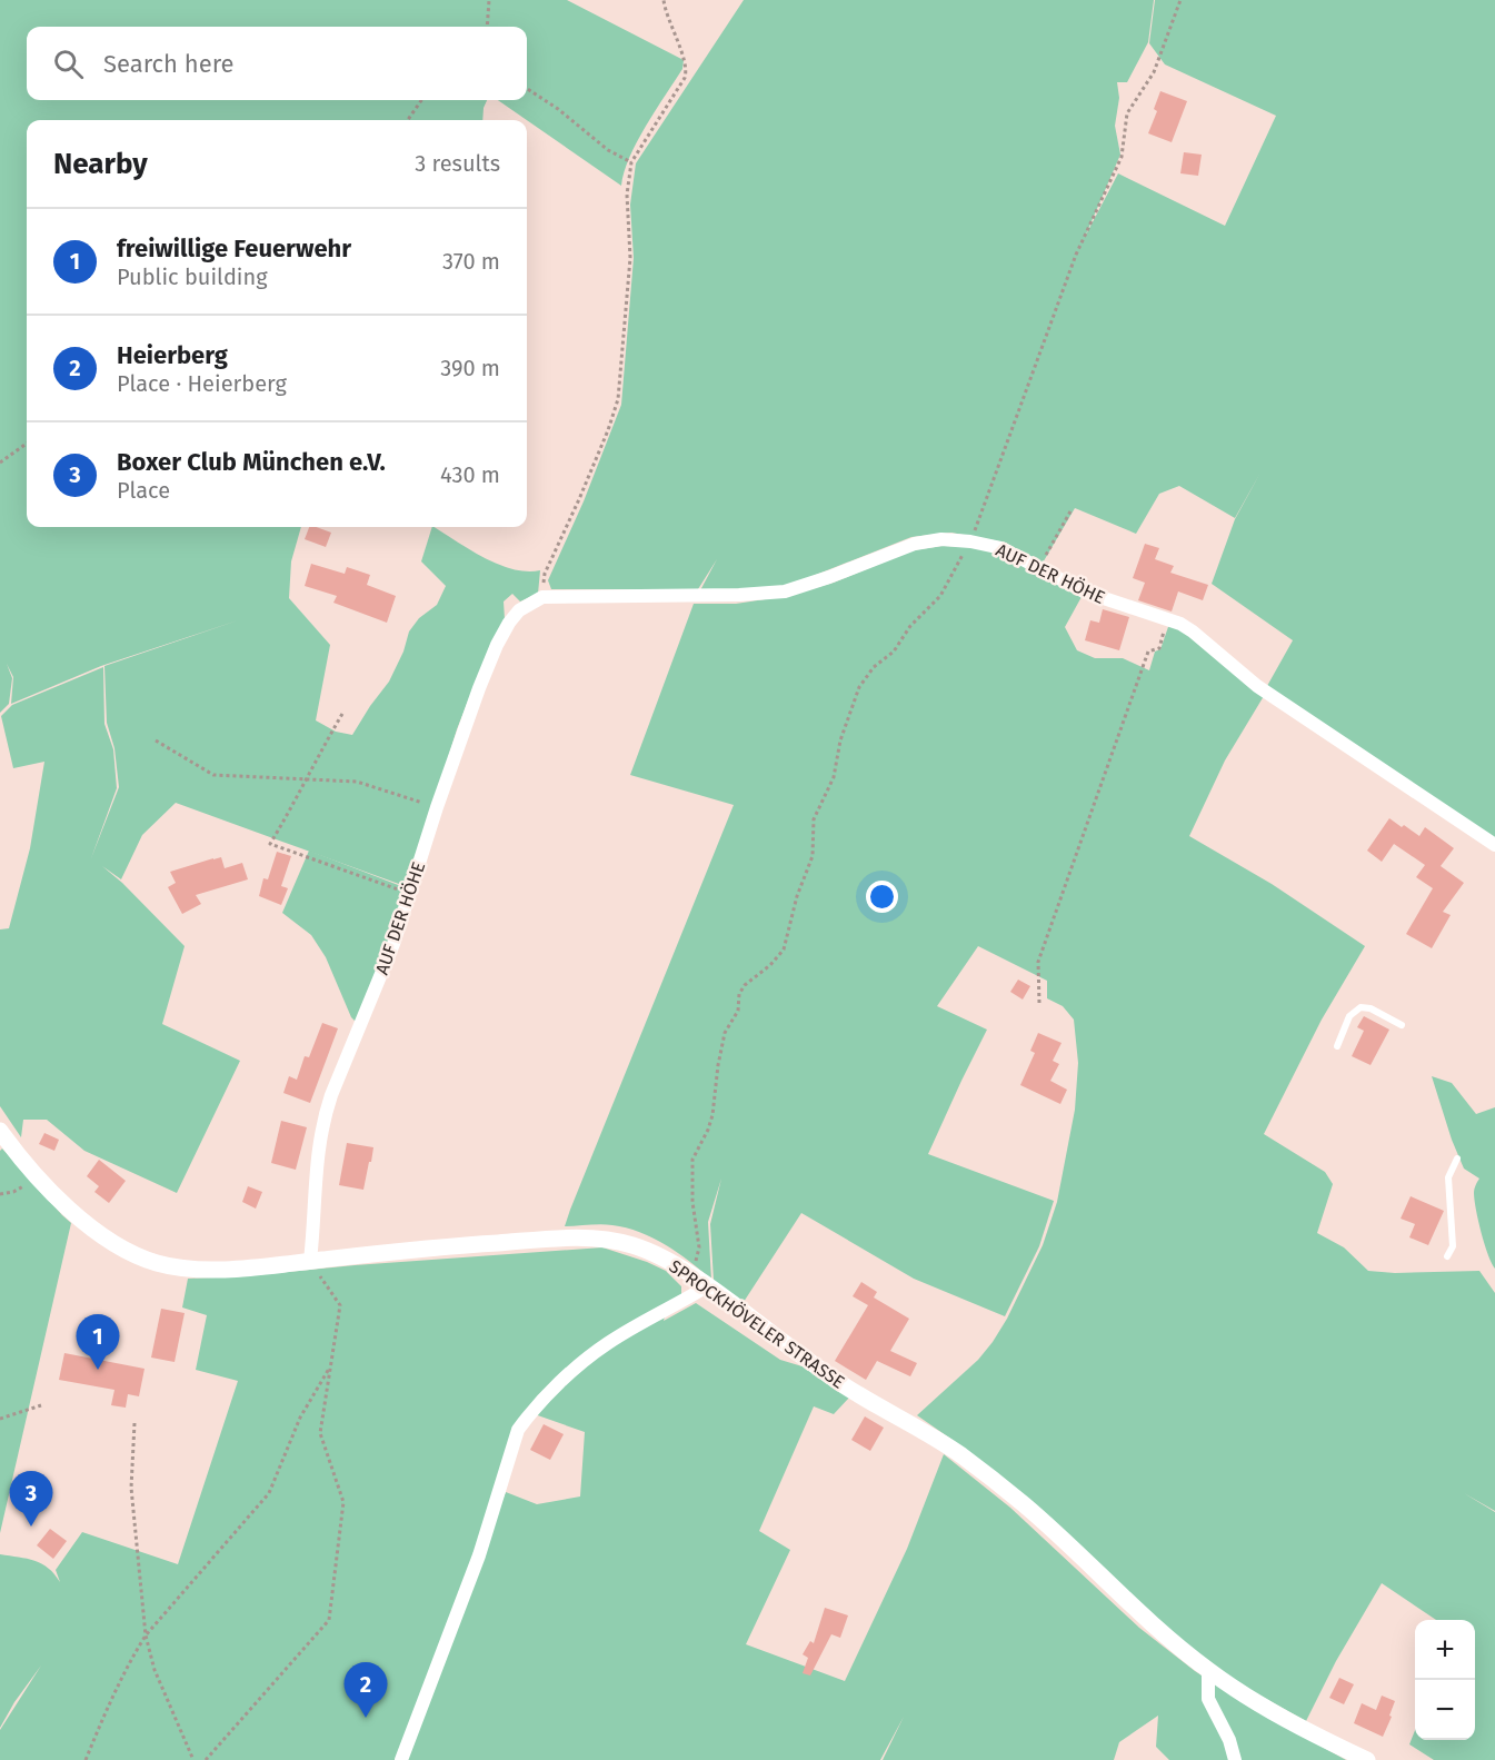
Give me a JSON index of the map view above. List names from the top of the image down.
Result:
{
  "streets": {
    "street": ["AUF DER HÖHE", "SPROCKHÖVELER STRASSE"]
  },
  "crossings": [
    ["AUF DER HÖHE", "SPROCKHÖVELER STRASSE"]
  ],
  "page": {
    "search": "Search here",
    "heading": ["Nearby", "3 results"],
    "list": [
      {
        "mark": "1",
        "name": "freiwillige Feuerwehr",
        "note": "Public building",
        "value": "370 m"
      },
      {
        "mark": "2",
        "name": "Heierberg",
        "note": "Place · Heierberg",
        "value": "390 m"
      },
      {
        "mark": "3",
        "name": "Boxer Club München e.V.",
        "note": "Place",
        "value": "430 m"
      }
    ],
    "pins": ["1", "3", "2"],
    "map_buttons": ["+", "−"]
  }
}
